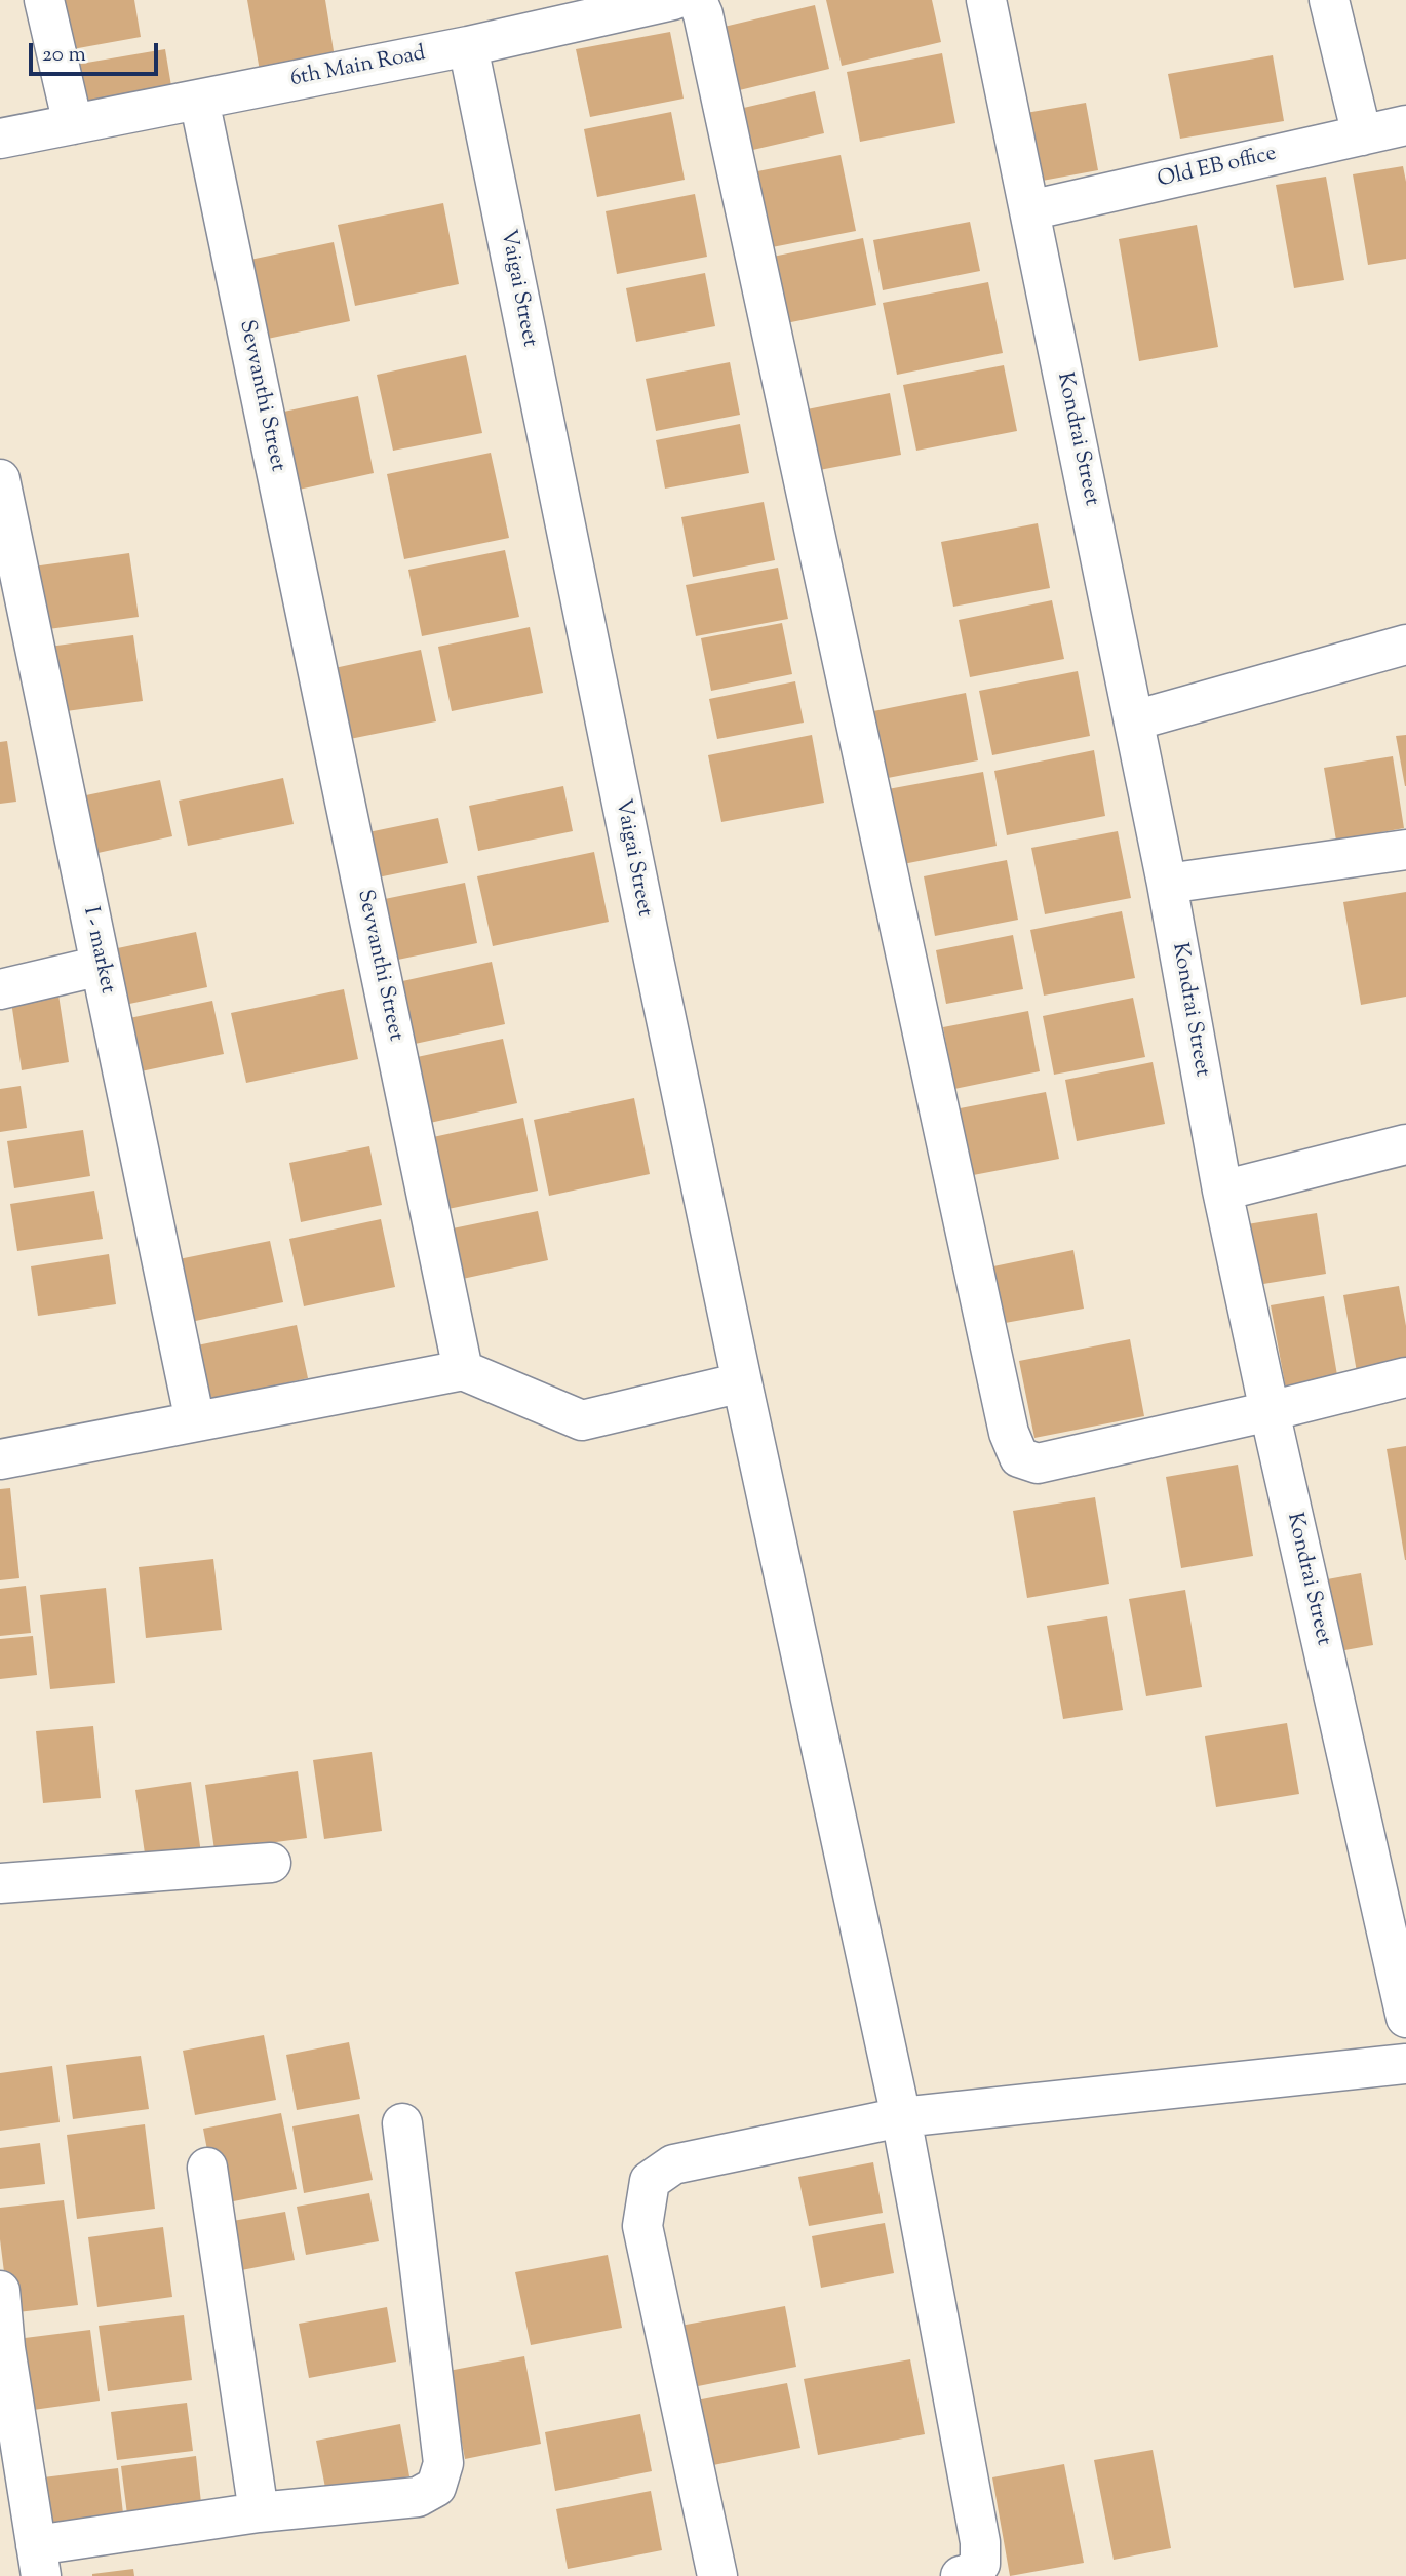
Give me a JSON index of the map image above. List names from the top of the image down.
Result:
{
  "streets": {
    "street": [
      "6th Main Road",
      "Old EB office",
      "Vaigai Street",
      "Sevvanthi Street",
      "Kondrai Street",
      "I - market"
    ]
  },
  "crossings": [
    ["6th Main Road", "Vaigai Street"],
    ["6th Main Road", "Sevvanthi Street"],
    ["Old EB office", "Kondrai Street"]
  ],
  "scale_bar": "20 m"
}
